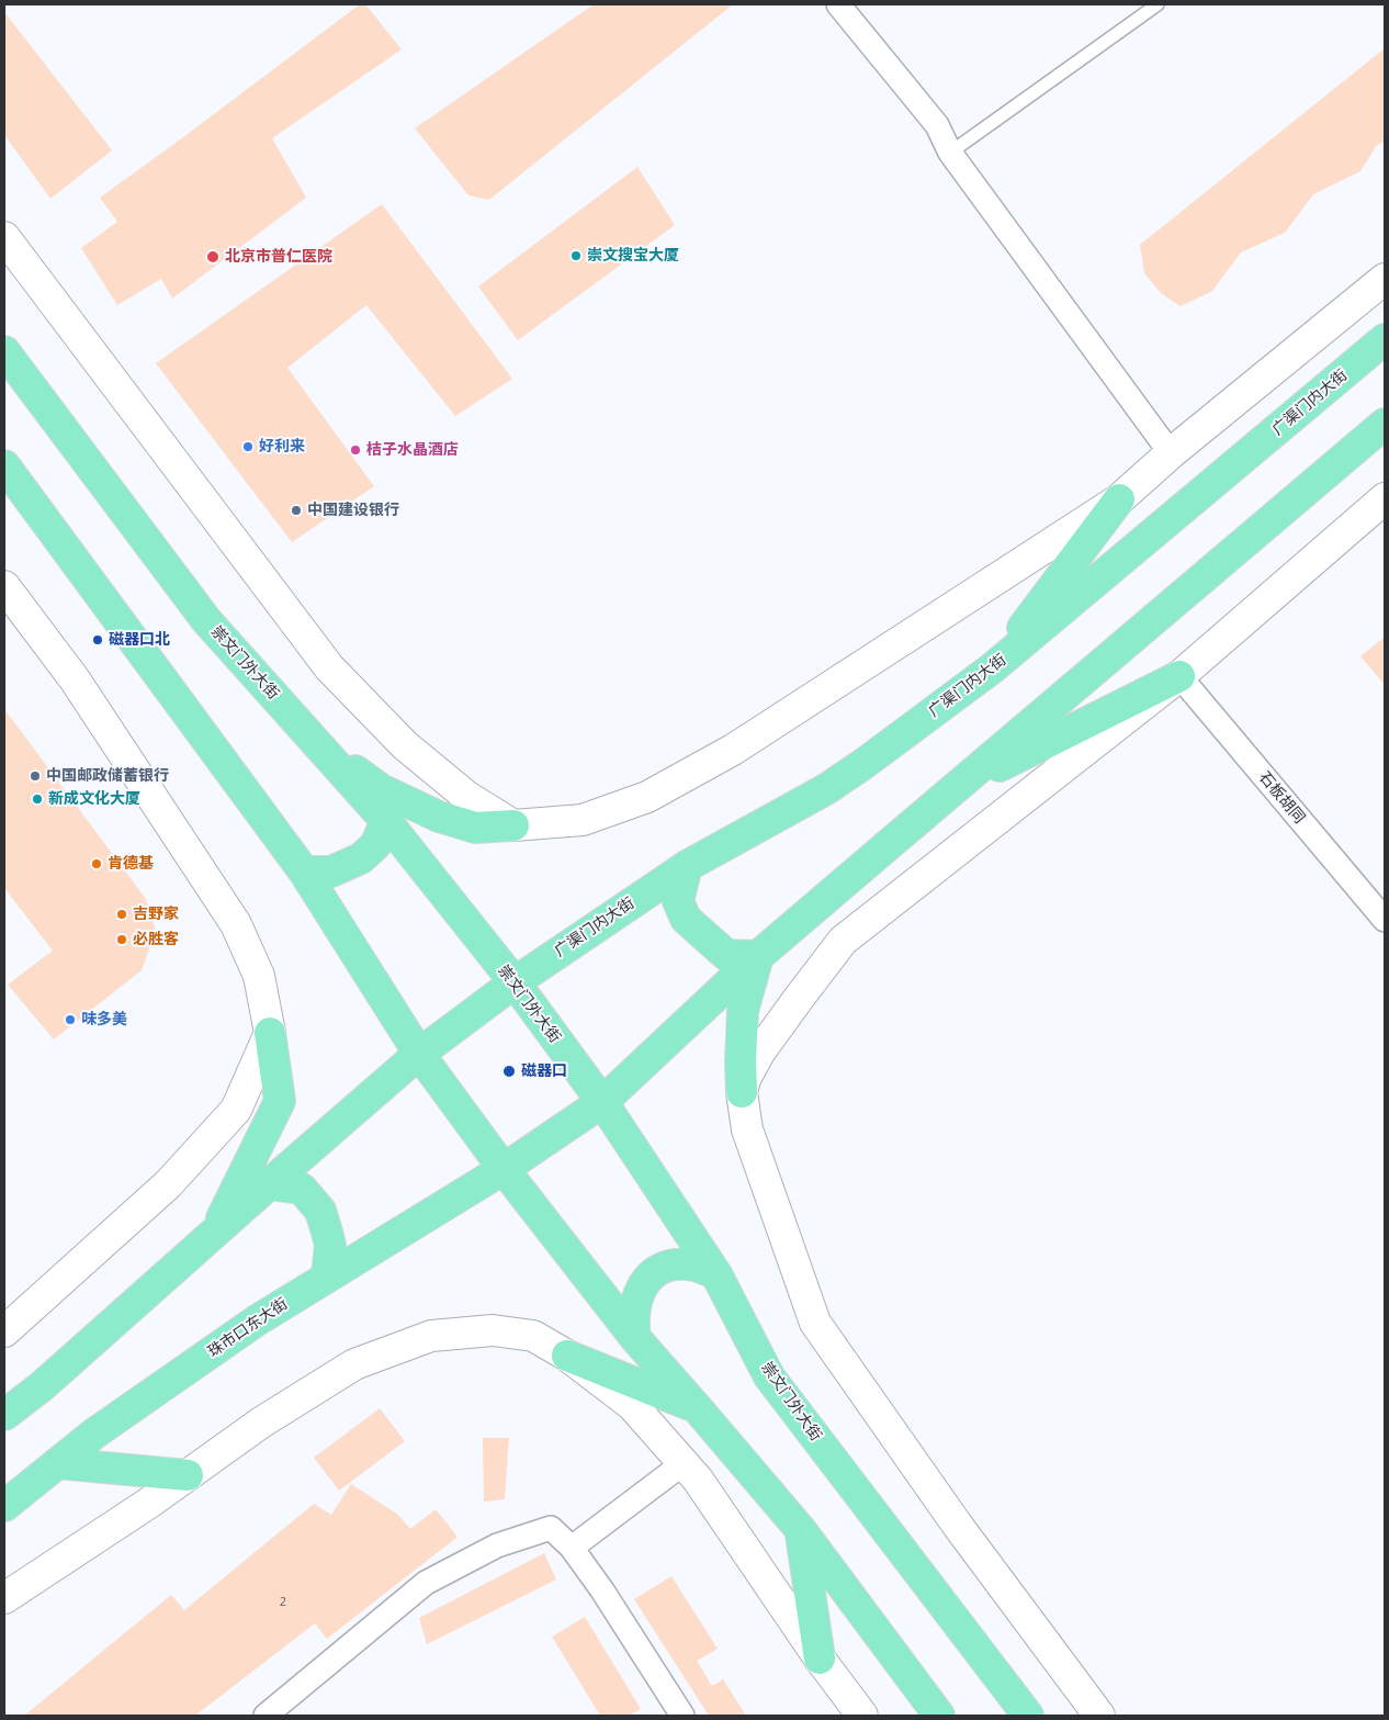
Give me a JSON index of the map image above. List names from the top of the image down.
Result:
{
  "streets": {
    "main road": ["广渠门内大街", "崇文门外大街", "珠市口东大街"],
    "street": ["石板胡同"]
  },
  "crossings": [
    ["广渠门内大街", "崇文门外大街"],
    ["崇文门外大街", "珠市口东大街"]
  ],
  "places": [
    "崇文搜宝大厦",
    "北京市普仁医院",
    "好利来",
    "桔子水晶酒店",
    "中国建设银行",
    "磁器口北",
    "中国邮政储蓄银行",
    "新成文化大厦",
    "肯德基",
    "吉野家",
    "必胜客",
    "味多美",
    "磁器口"
  ],
  "house_numbers": ["2"]
}
